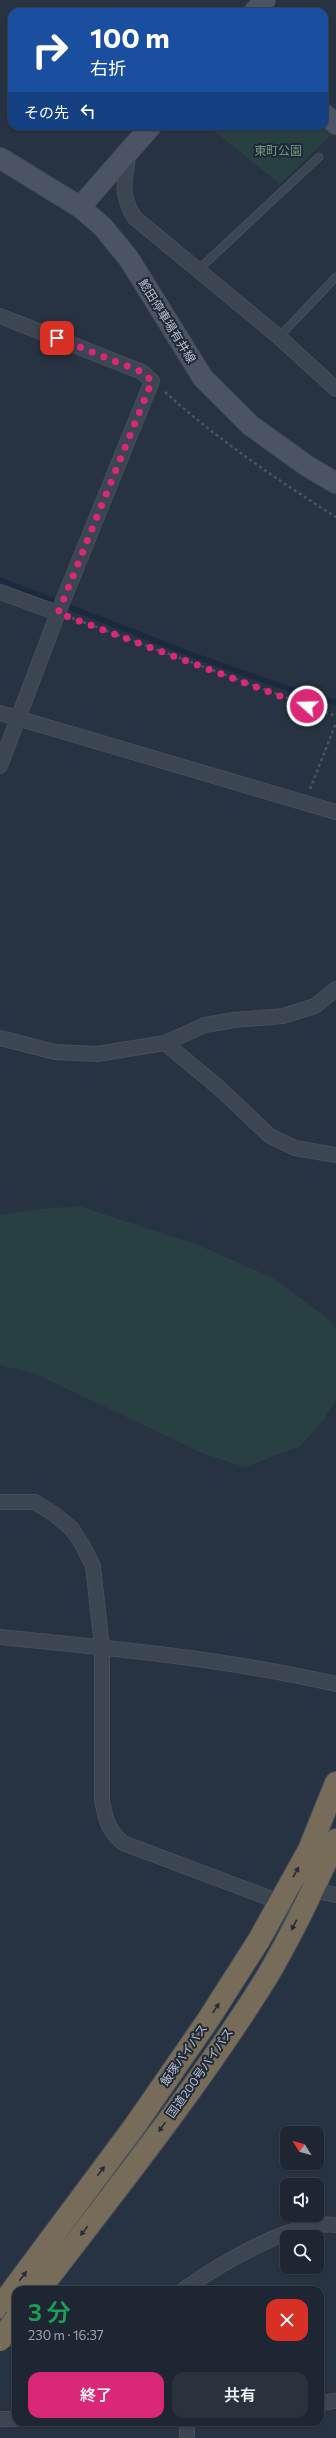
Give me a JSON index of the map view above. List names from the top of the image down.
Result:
{
  "streets": {
    "highway": ["飯塚バイパス", "国道200号バイパス"],
    "main road": ["鯰田停車場有井線"]
  },
  "one_way": ["飯塚バイパス", "国道200号バイパス"],
  "parks": ["東町公園"],
  "north": "top left",
  "page": {
    "turn": ["100 m", "右折"],
    "then": "その先",
    "heading": ["3 分", "230 m · 16:37"],
    "buttons": ["終了", "共有"]
  }
}
